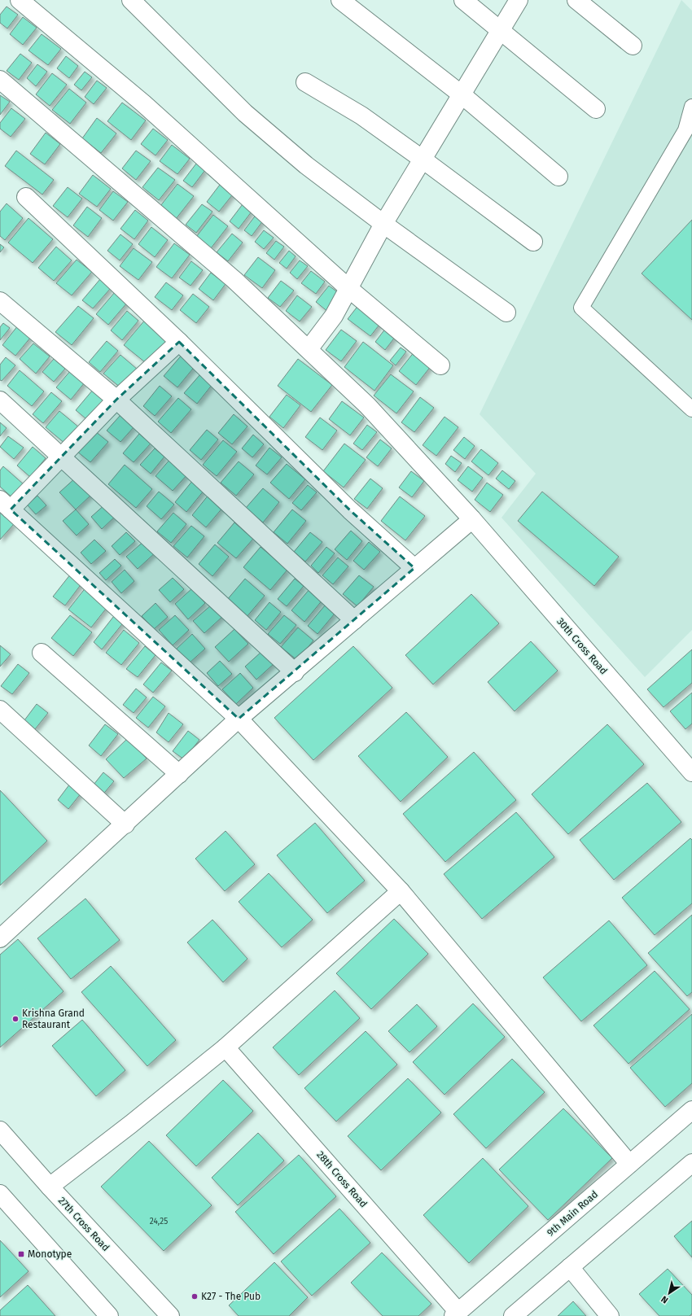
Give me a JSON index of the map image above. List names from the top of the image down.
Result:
{
  "streets": {
    "street": [
      "30th Cross Road",
      "28th Cross Road",
      "9th Main Road",
      "27th Cross Road"
    ]
  },
  "crossings": [
    ["28th Cross Road", "9th Main Road"]
  ],
  "places": {
    "other": ["Krishna Grand Restaurant", "K27 - The Pub"],
    "transit": ["Monotype"]
  },
  "house_numbers": ["24,25"],
  "north": "bottom left"
}
